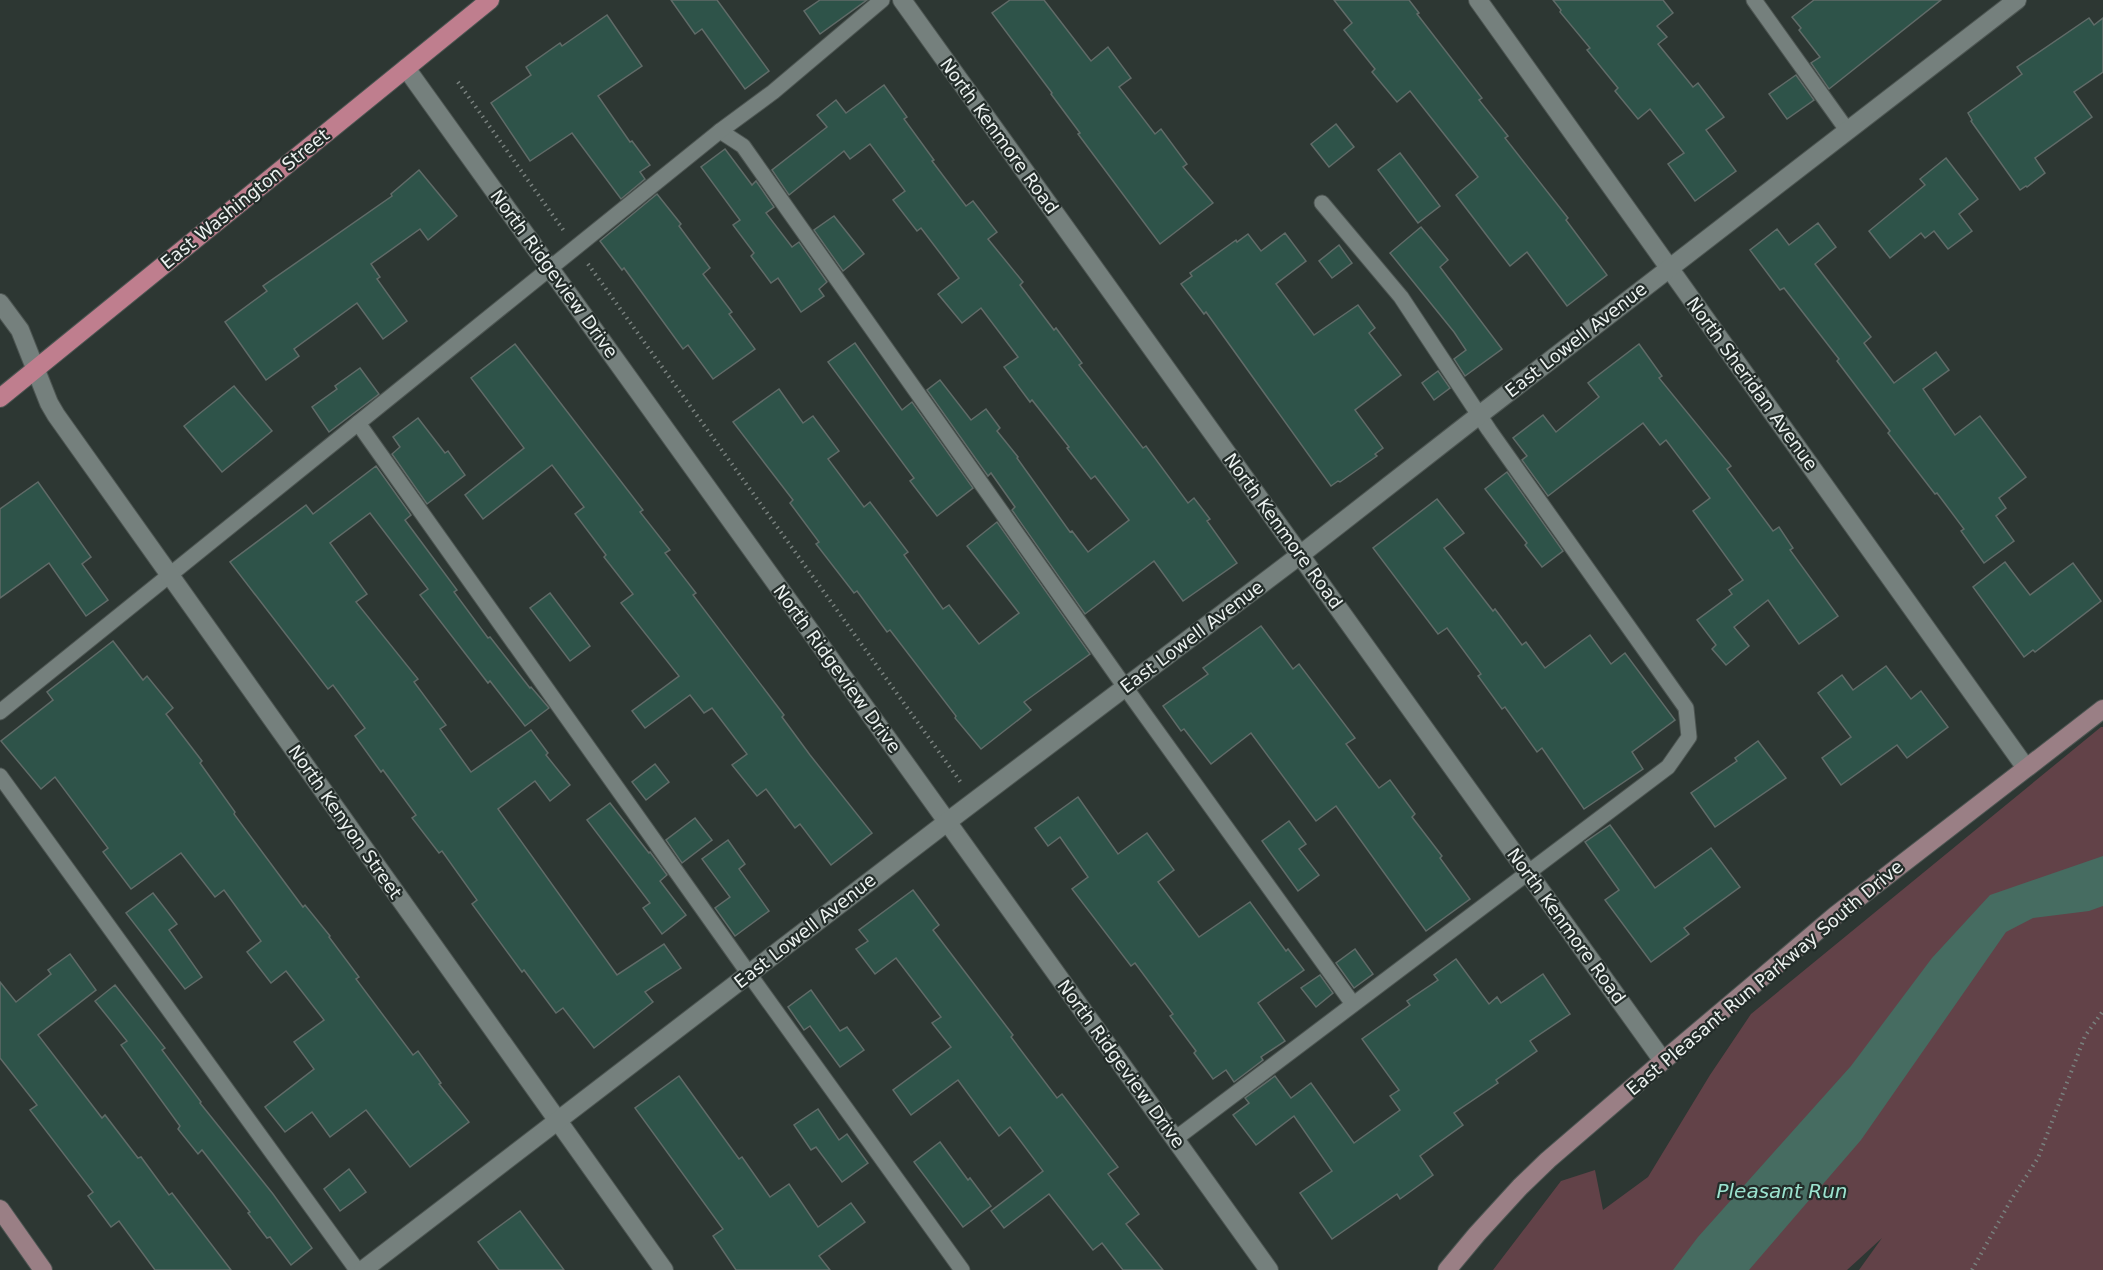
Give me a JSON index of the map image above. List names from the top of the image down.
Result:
{
  "streets": {
    "main road": ["East Washington Street"],
    "street": [
      "North Kenmore Road",
      "North Ridgeview Drive",
      "East Lowell Avenue",
      "North Sheridan Avenue",
      "North Kenyon Street",
      "East Pleasant Run Parkway South Drive"
    ]
  },
  "crossings": [
    ["North Kenmore Road", "East Lowell Avenue"],
    ["North Kenmore Road", "East Pleasant Run Parkway South Drive"],
    ["East Washington Street", "North Ridgeview Drive"],
    ["East Washington Street", "North Kenyon Street"],
    ["North Ridgeview Drive", "East Lowell Avenue"],
    ["East Lowell Avenue", "North Sheridan Avenue"],
    ["East Lowell Avenue", "North Kenyon Street"],
    ["North Sheridan Avenue", "East Pleasant Run Parkway South Drive"]
  ],
  "water": ["Pleasant Run"]
}
